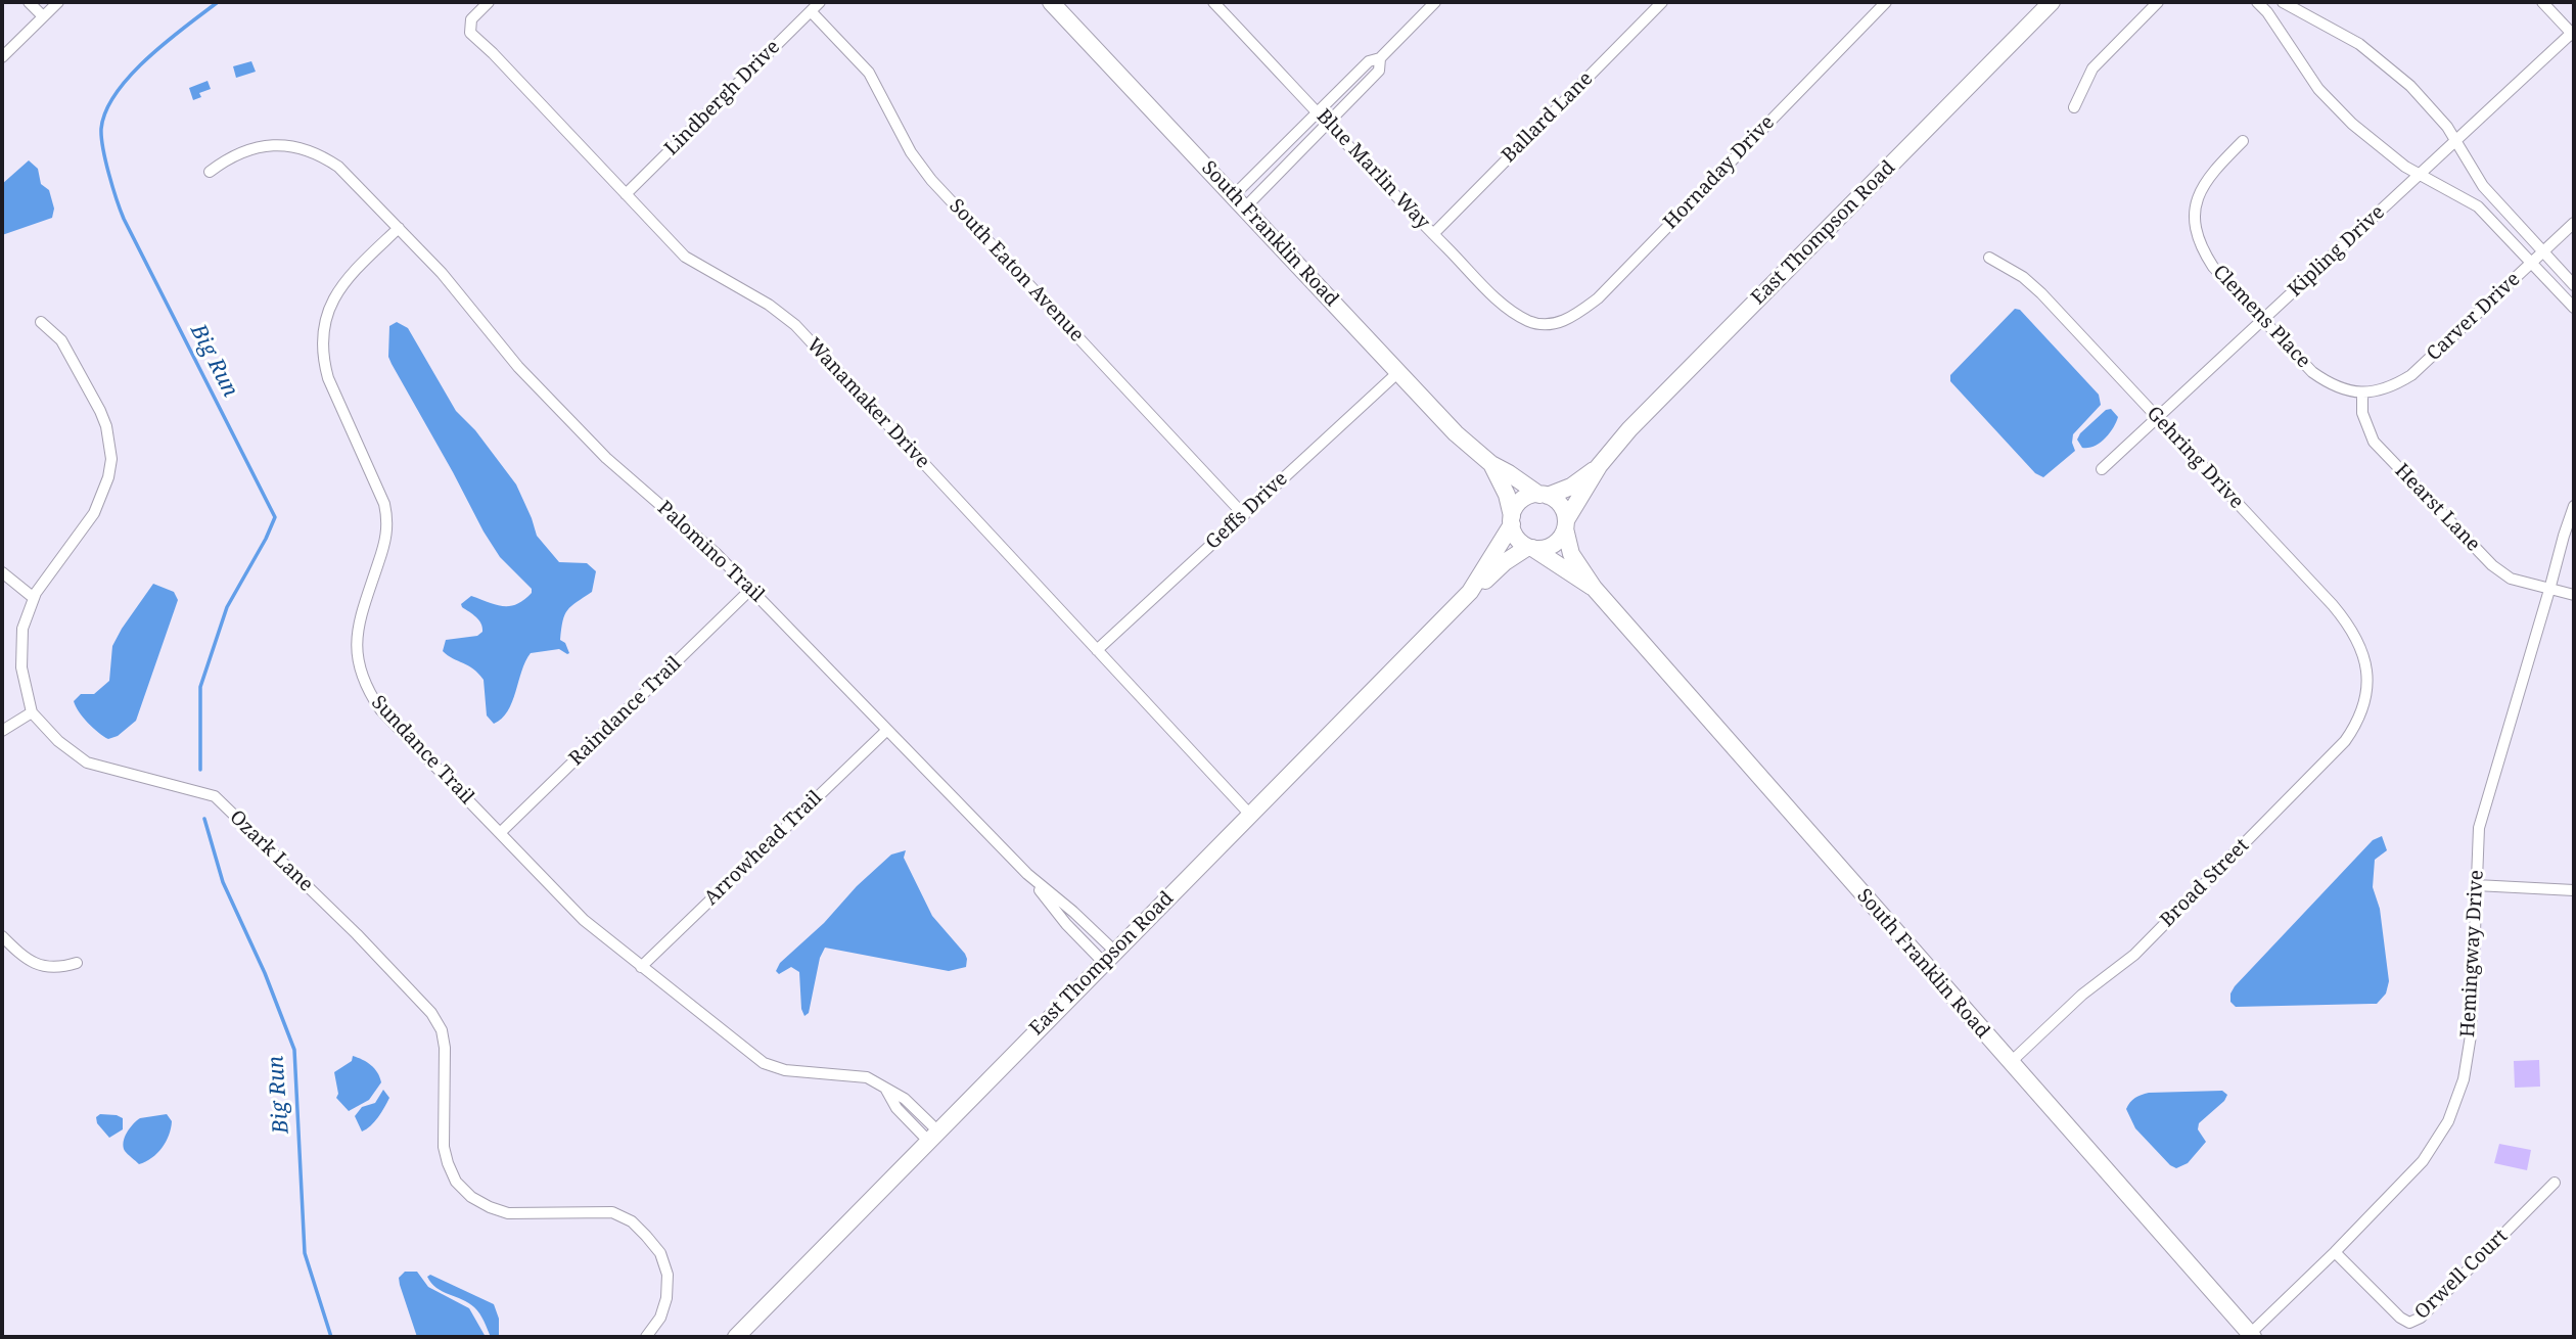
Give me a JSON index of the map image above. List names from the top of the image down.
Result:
{
  "streets": {
    "main road": ["East Thompson Road", "South Franklin Road"],
    "street": [
      "Lindbergh Drive",
      "Ballard Lane",
      "Blue Marlin Way",
      "Hornaday Drive",
      "Kipling Drive",
      "South Eaton Avenue",
      "Clemens Place",
      "Carver Drive",
      "Wanamaker Drive",
      "Gehring Drive",
      "Hearst Lane",
      "Geffs Drive",
      "Palomino Trail",
      "Raindance Trail",
      "Sundance Trail",
      "Arrowhead Trail",
      "Ozark Lane",
      "Broad Street",
      "Hemingway Drive",
      "Orwell Court"
    ]
  },
  "crossings": [
    ["Lindbergh Drive", "South Eaton Avenue"],
    ["Lindbergh Drive", "Wanamaker Drive"],
    ["Ballard Lane", "Blue Marlin Way"],
    ["Blue Marlin Way", "Hornaday Drive"],
    ["East Thompson Road", "South Franklin Road"],
    ["East Thompson Road", "Wanamaker Drive"],
    ["East Thompson Road", "Palomino Trail"],
    ["East Thompson Road", "Sundance Trail"],
    ["South Franklin Road", "Geffs Drive"],
    ["South Franklin Road", "Broad Street"],
    ["South Franklin Road", "Hemingway Drive"],
    ["Kipling Drive", "Clemens Place"],
    ["Kipling Drive", "Gehring Drive"],
    ["South Eaton Avenue", "Geffs Drive"],
    ["Clemens Place", "Carver Drive"],
    ["Clemens Place", "Hearst Lane"],
    ["Carver Drive", "Hearst Lane"],
    ["Wanamaker Drive", "Geffs Drive"],
    ["Gehring Drive", "Broad Street"],
    ["Hearst Lane", "Hemingway Drive"],
    ["Palomino Trail", "Raindance Trail"],
    ["Palomino Trail", "Sundance Trail"],
    ["Palomino Trail", "Arrowhead Trail"],
    ["Raindance Trail", "Sundance Trail"],
    ["Sundance Trail", "Arrowhead Trail"],
    ["Hemingway Drive", "Orwell Court"]
  ],
  "water": ["Big Run"]
}
